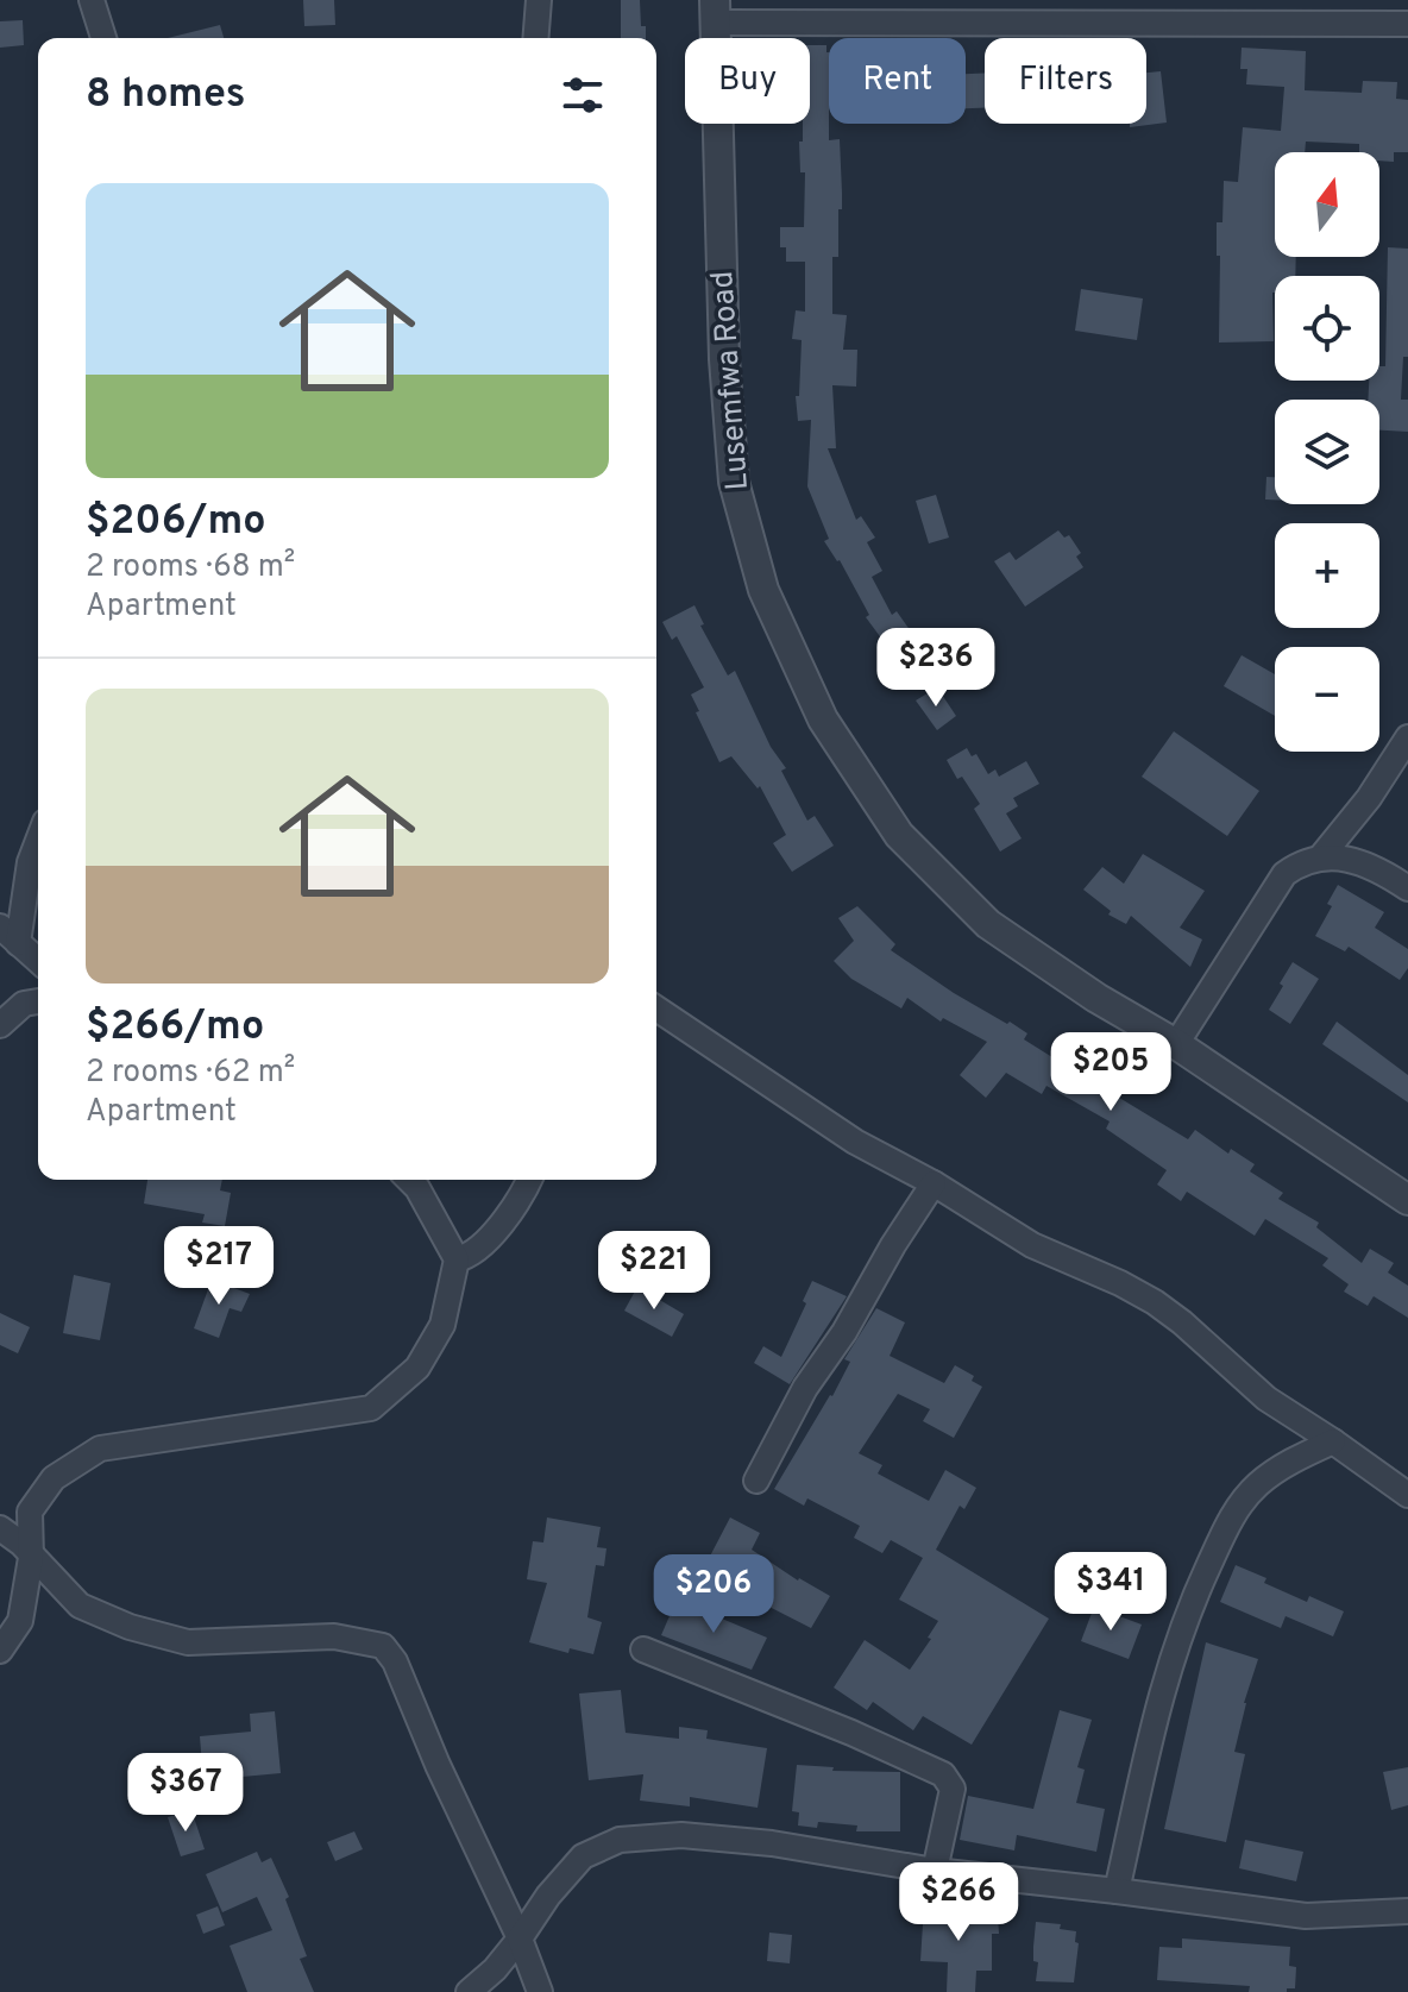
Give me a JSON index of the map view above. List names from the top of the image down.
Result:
{
  "streets": {
    "street": ["Lusemfwa Road"]
  },
  "north": "top",
  "page": {
    "chip": ["Buy", "Rent", "Filters"],
    "heading": "8 homes",
    "map_buttons": ["+", "−"],
    "list": [
      {
        "name": "$206/mo",
        "note": "2 rooms · 68 m² · Apartment"
      },
      {
        "name": "$266/mo",
        "note": "2 rooms · 62 m² · Apartment"
      }
    ],
    "price": [
      "$236",
      "$205",
      "$217",
      "$221",
      "$341",
      "$206",
      "$367",
      "$266"
    ]
  }
}
